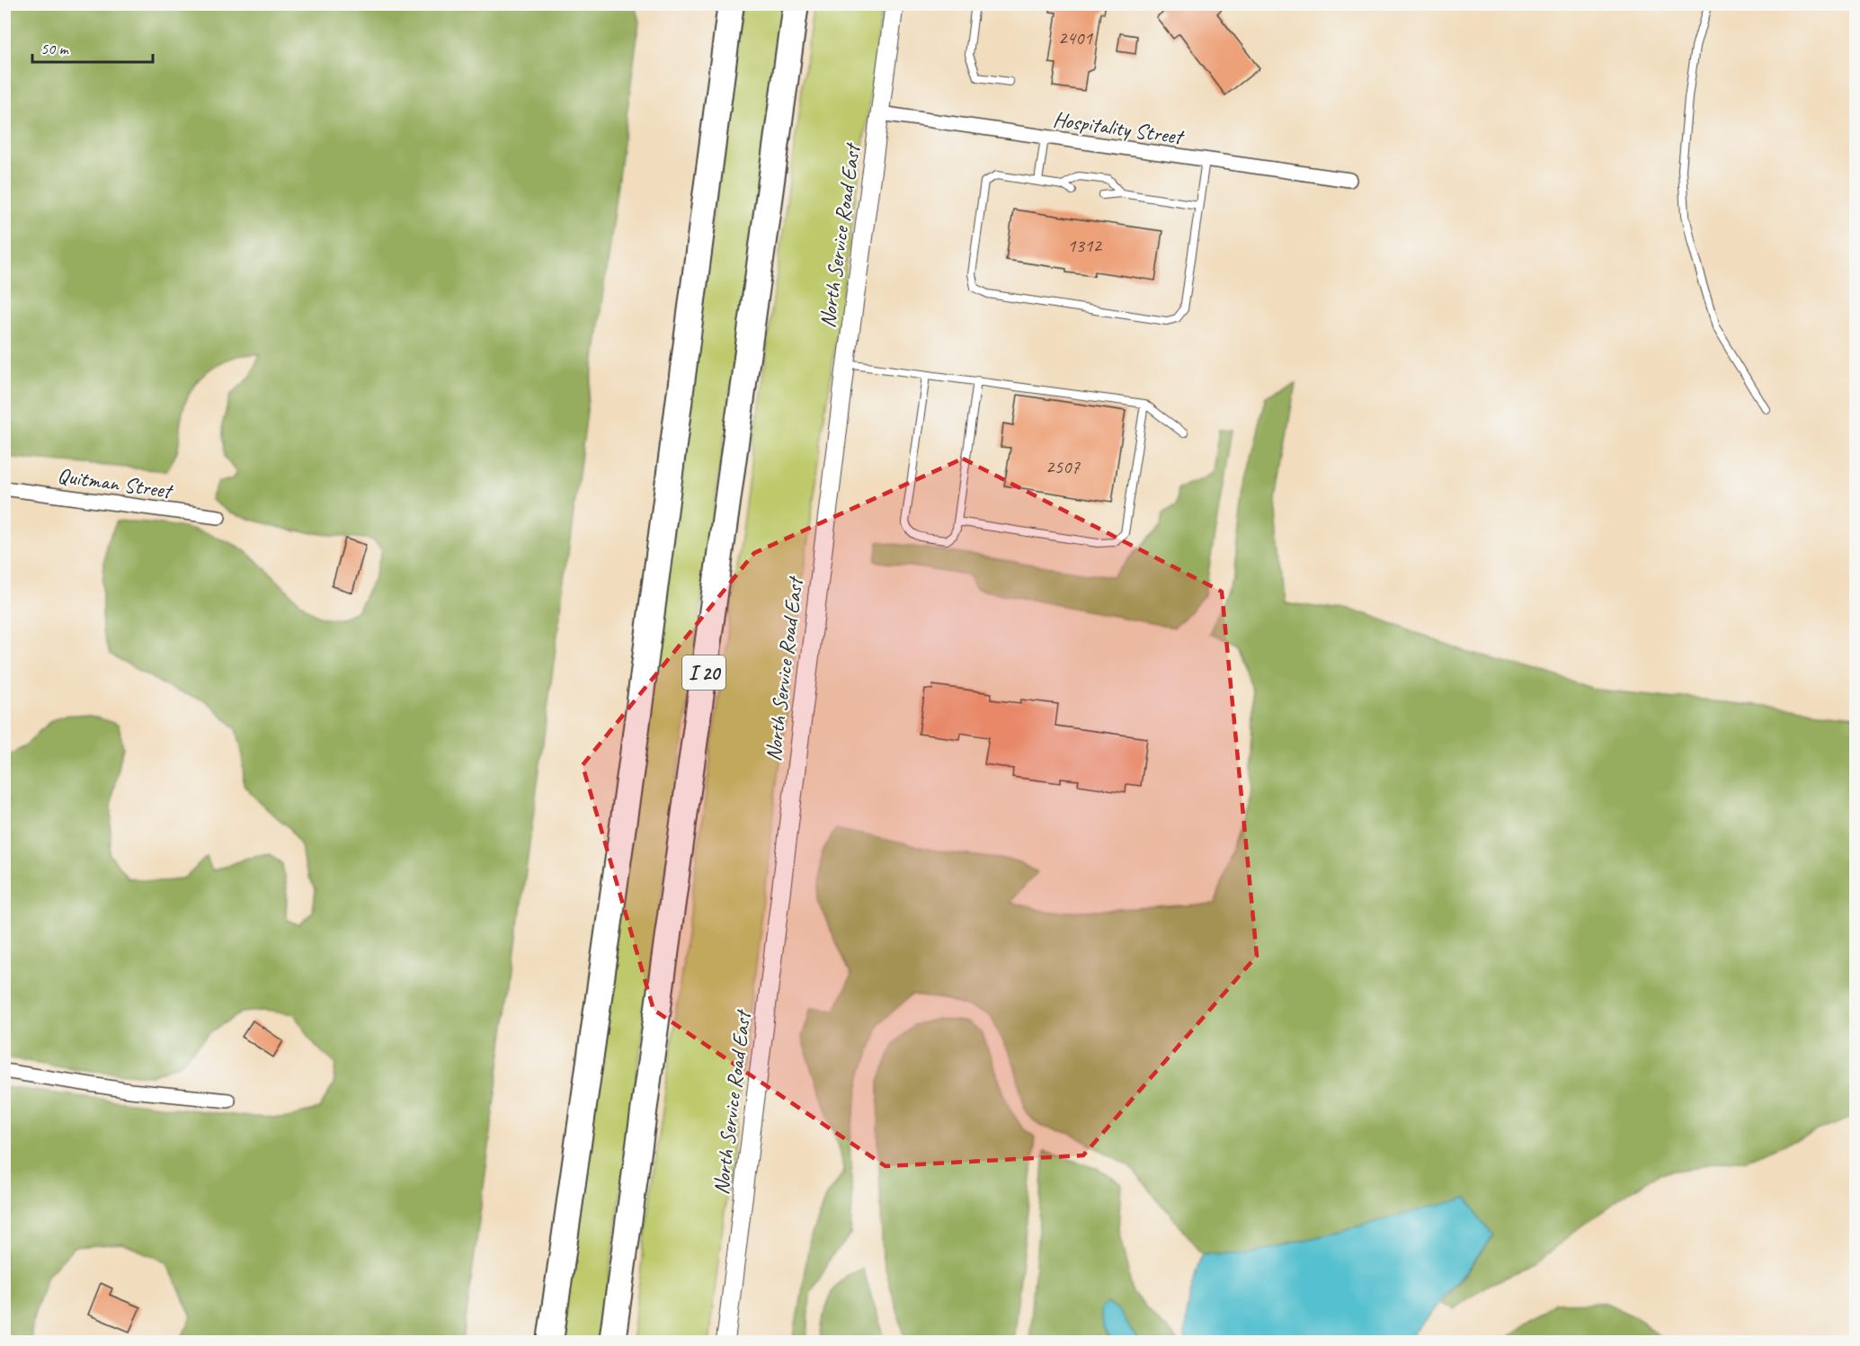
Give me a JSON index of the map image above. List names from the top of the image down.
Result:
{
  "streets": {
    "highway": ["I 20"],
    "street": ["Hospitality Street", "North Service Road East", "Quitman Street"]
  },
  "crossings": [
    ["Hospitality Street", "North Service Road East"]
  ],
  "house_numbers": ["2401", "1312", "2507"],
  "scale_bar": "50 m"
}
